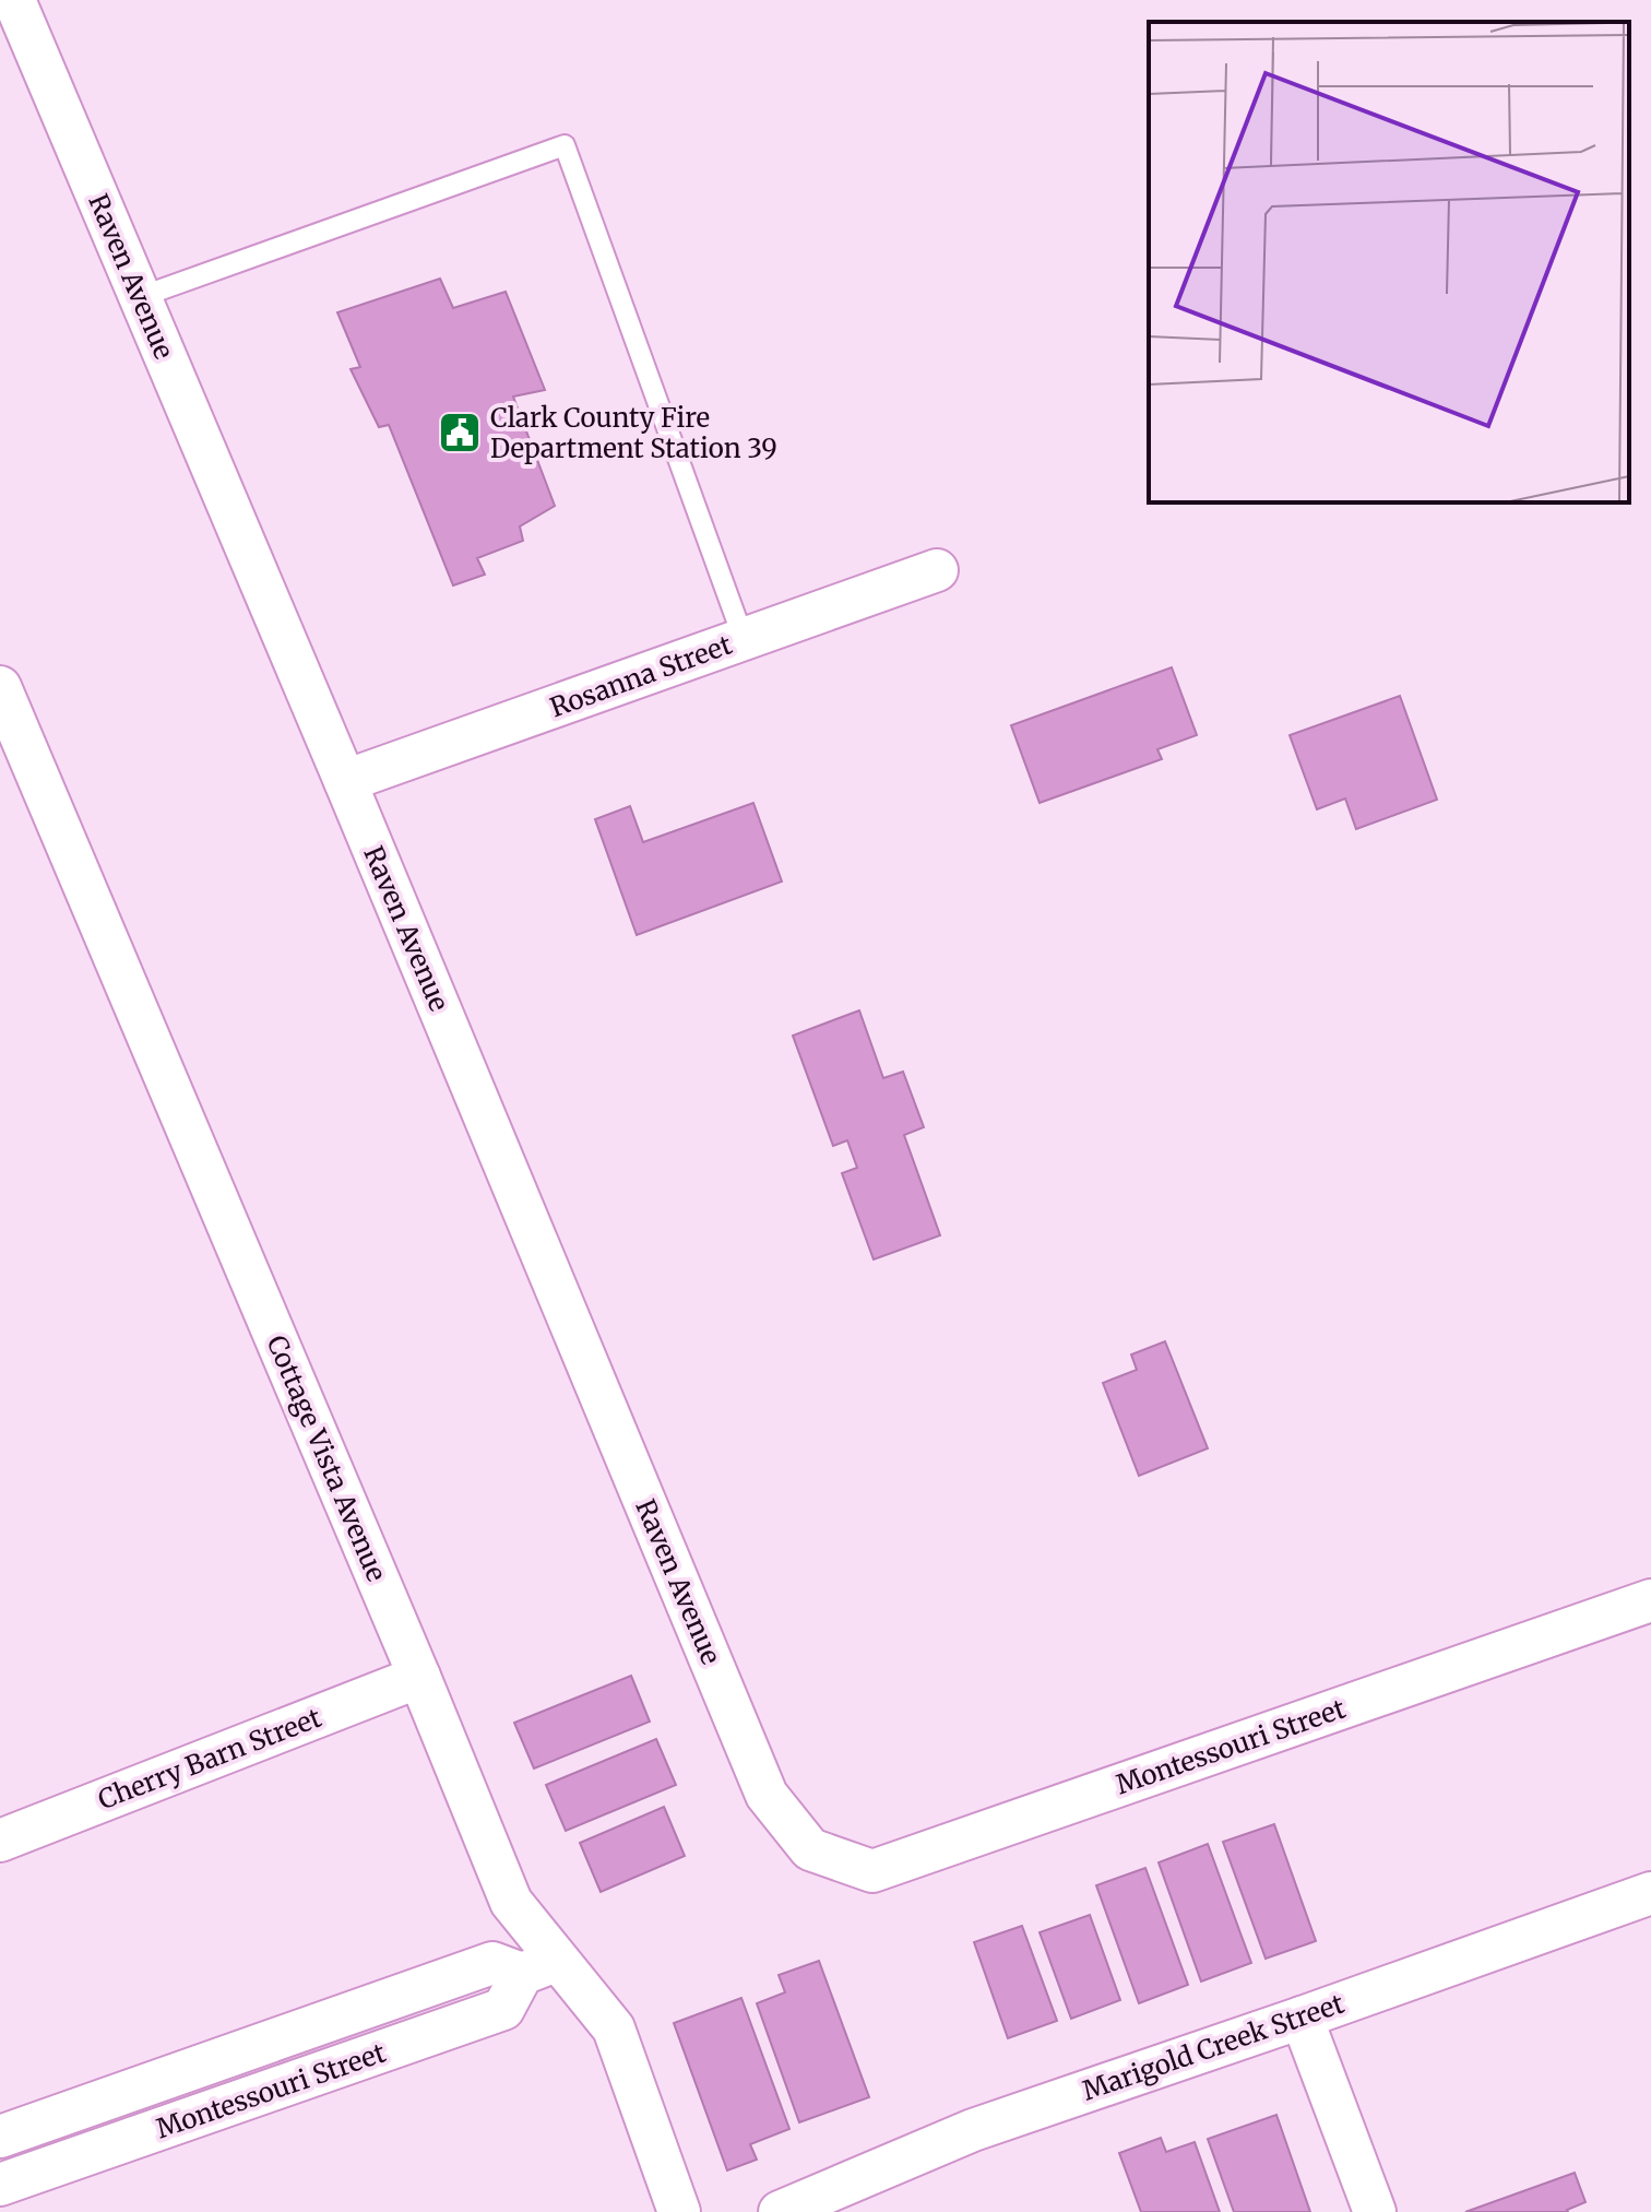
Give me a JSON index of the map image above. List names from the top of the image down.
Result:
{
  "streets": {
    "street": [
      "Raven Avenue",
      "Rosanna Street",
      "Cottage Vista Avenue",
      "Montessouri Street",
      "Cherry Barn Street",
      "Marigold Creek Street"
    ]
  },
  "crossings": [
    ["Raven Avenue", "Rosanna Street"],
    ["Raven Avenue", "Montessouri Street"],
    ["Cottage Vista Avenue", "Montessouri Street"],
    ["Cottage Vista Avenue", "Cherry Barn Street"]
  ],
  "places": {
    "public building": ["Clark County Fire Department Station 39"]
  }
}
